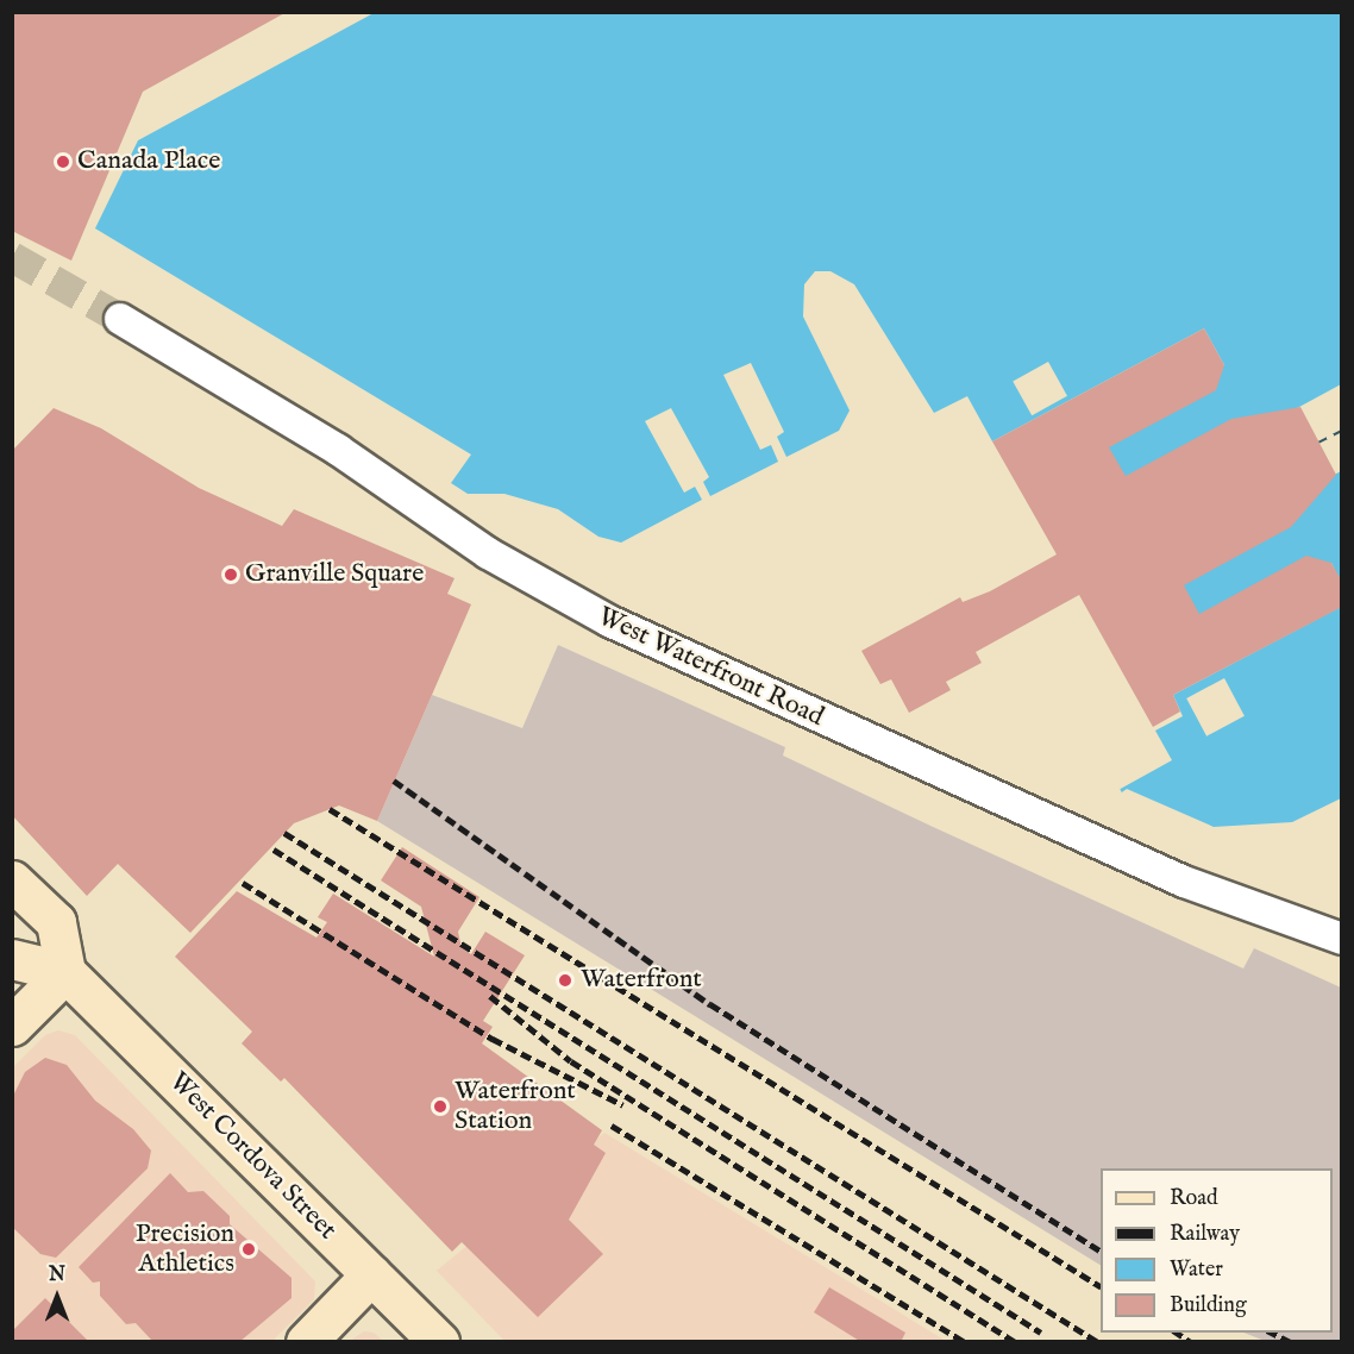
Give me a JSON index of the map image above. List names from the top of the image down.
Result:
{
  "streets": {
    "main road": ["West Cordova Street"],
    "street": ["West Waterfront Road"]
  },
  "places": [
    "Canada Place",
    "Granville Square",
    "Waterfront",
    "Waterfront Station",
    "Precision Athletics"
  ],
  "legend": [
    "Road",
    "Railway",
    "Water",
    "Building"
  ],
  "north": "top"
}
